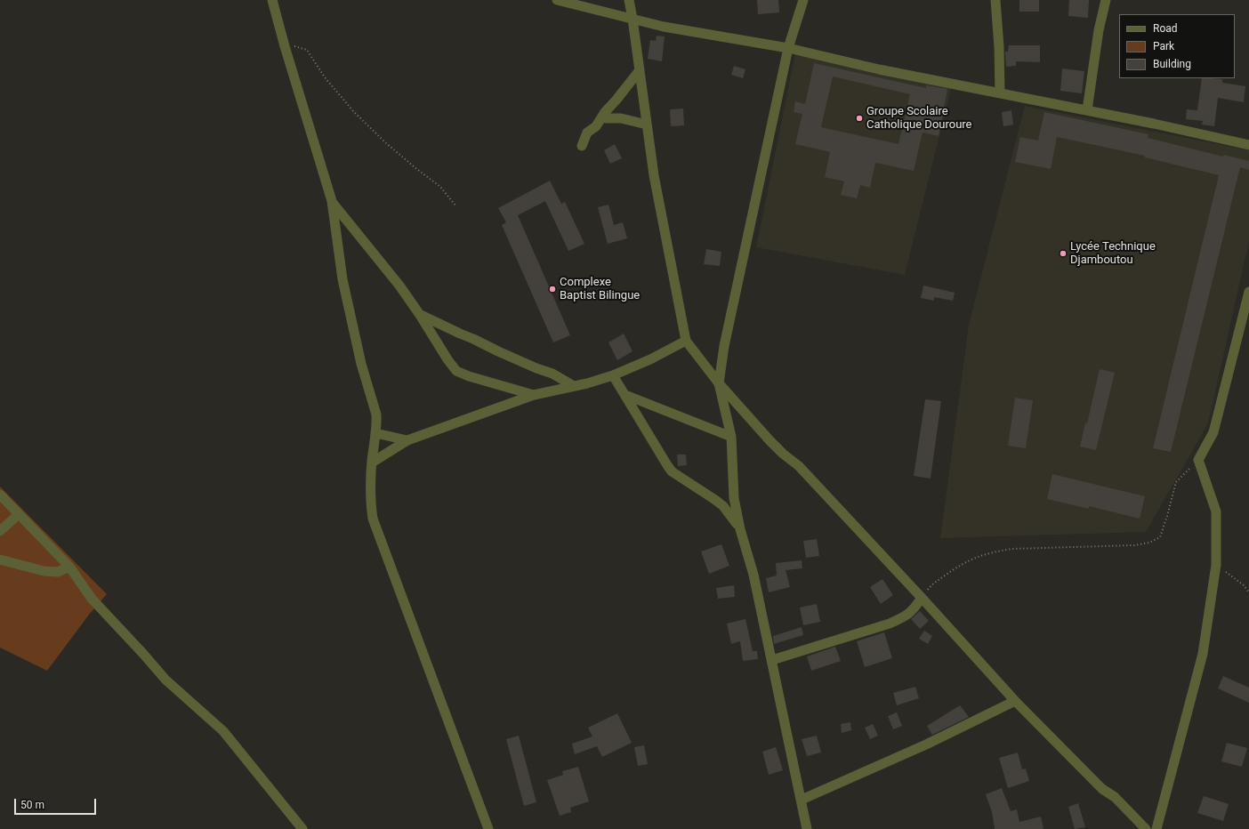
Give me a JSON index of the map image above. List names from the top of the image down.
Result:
{
  "places": ["Groupe Scolaire Catholique Douroure", "Lycée Technique Djamboutou", "Complexe Baptist Bilingue"],
  "legend": ["Road", "Park", "Building"],
  "scale_bar": "50 m"
}
